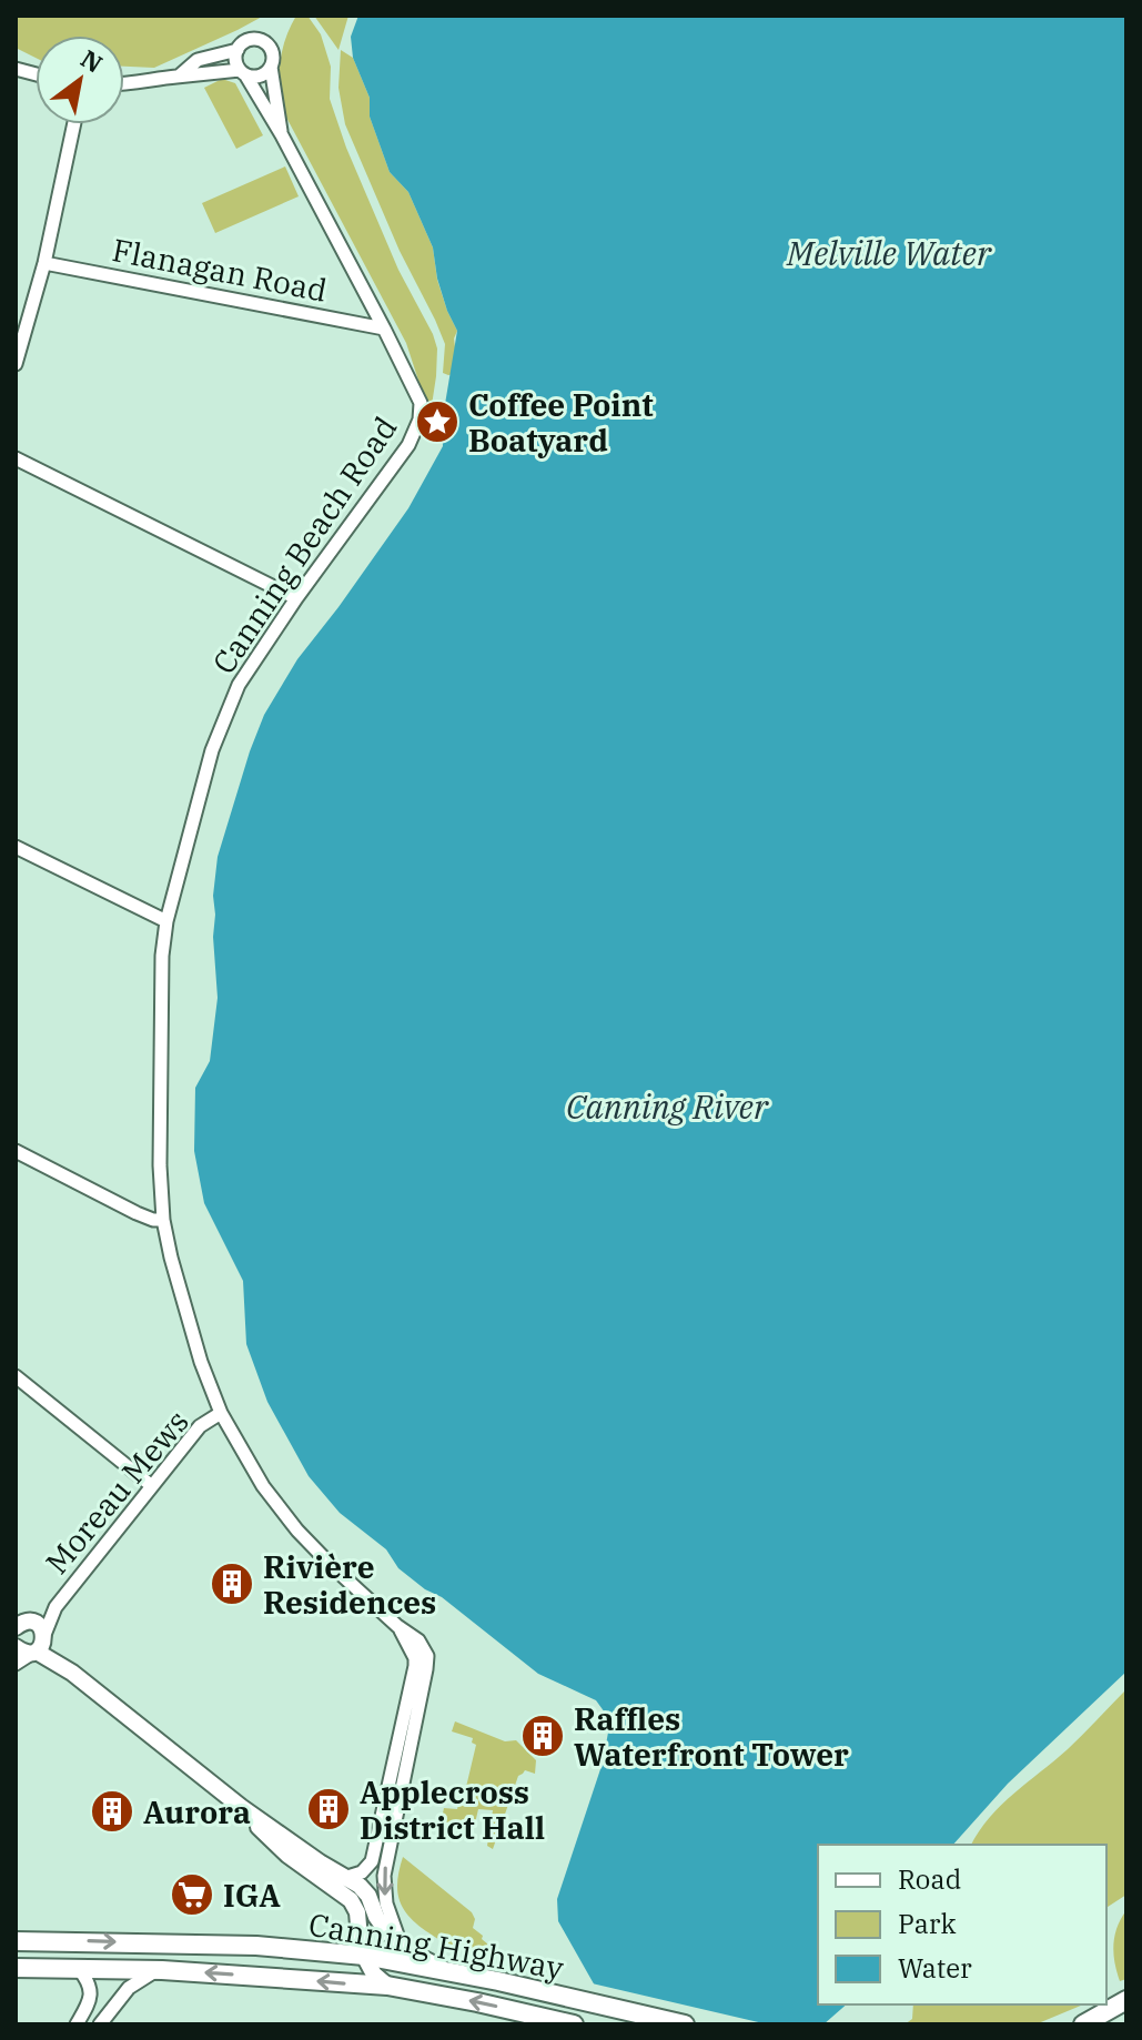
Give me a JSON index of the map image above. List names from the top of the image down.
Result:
{
  "streets": {
    "highway": ["Canning Highway"],
    "street": ["Flanagan Road", "Canning Beach Road", "Moreau Mews"]
  },
  "crossings": [
    ["Flanagan Road", "Canning Beach Road"],
    ["Canning Beach Road", "Moreau Mews"]
  ],
  "water": ["Melville Water", "Canning River"],
  "places": {
    "place": ["Coffee Point Boatyard"],
    "building": [
      "Rivière Residences",
      "Raffles Waterfront Tower",
      "Applecross District Hall",
      "Aurora"
    ],
    "supermarket": ["IGA"]
  },
  "legend": ["Road", "Park", "Water"],
  "north": "top right"
}
